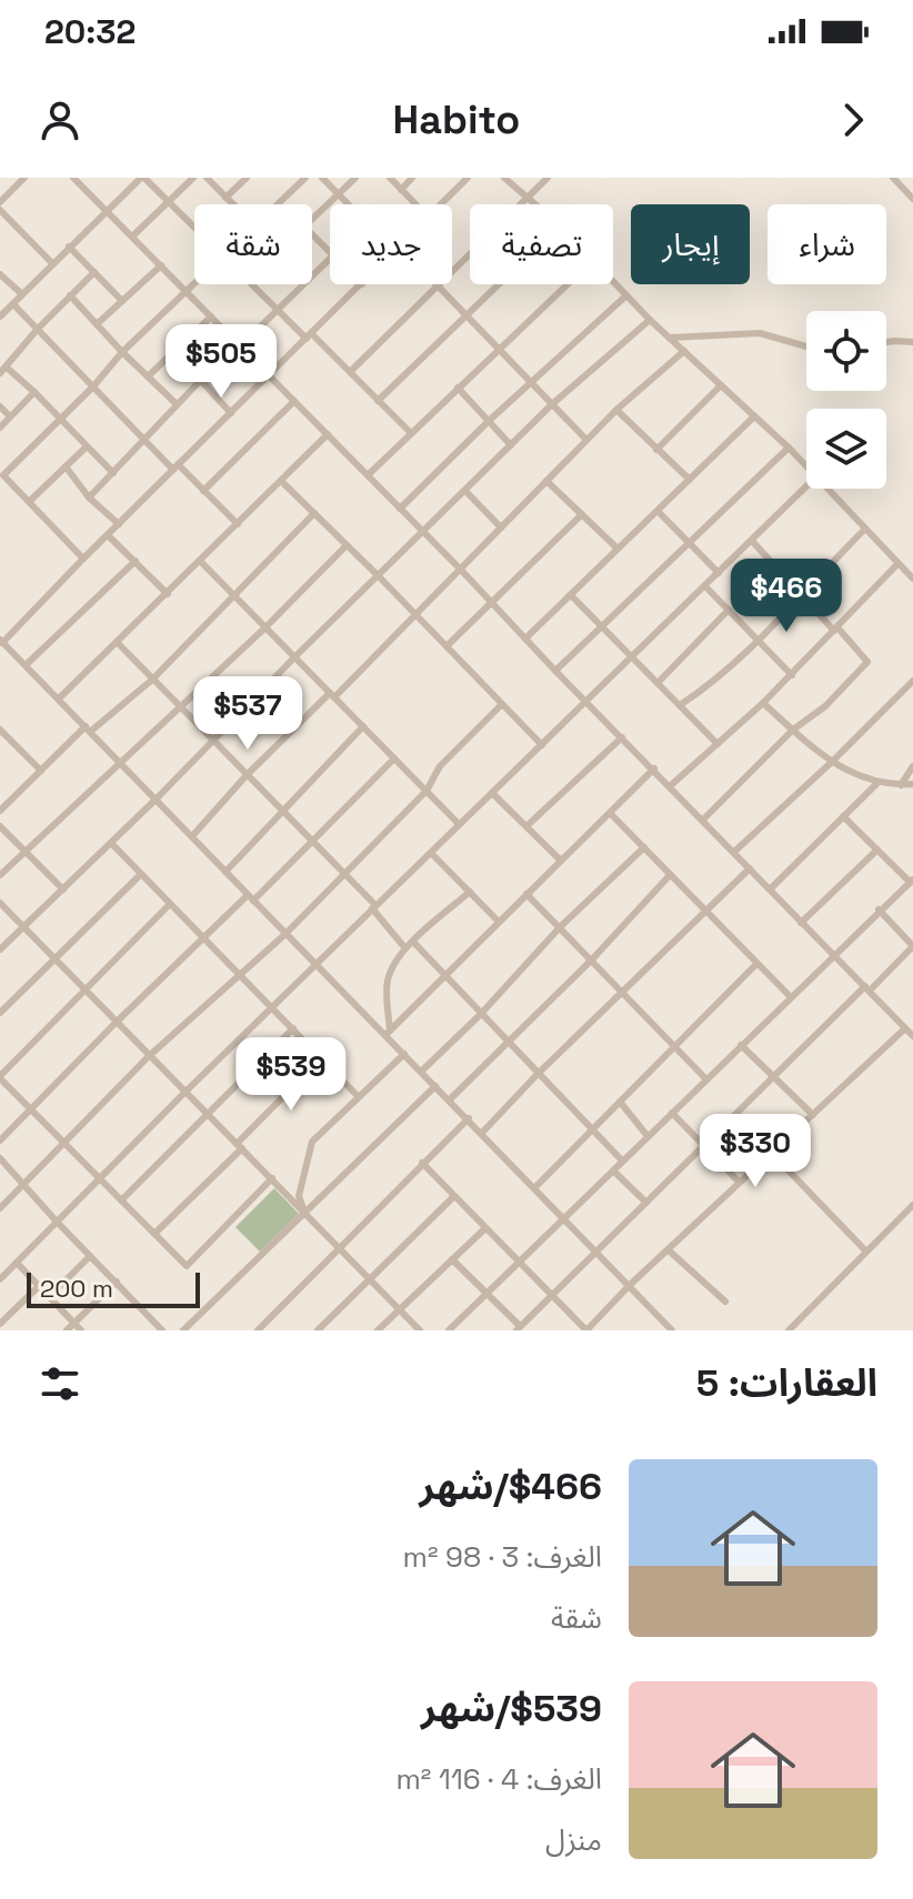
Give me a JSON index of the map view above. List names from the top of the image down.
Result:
{
  "scale_bar": "200 m",
  "page": {
    "status": "20:32",
    "header": "Habito",
    "chip": [
      "شراء",
      "إيجار",
      "تصفية",
      "جديد",
      "شقة"
    ],
    "price": [
      "$505",
      "$466",
      "$537",
      "$539",
      "$330"
    ],
    "scale": "200 m",
    "heading": "العقارات: 5",
    "list": [
      {
        "name": "$466/شهر",
        "note": "الغرف: 3 · 98 m² · شقة"
      },
      {
        "name": "$539/شهر",
        "note": "الغرف: 4 · 116 m² · منزل"
      }
    ]
  }
}
